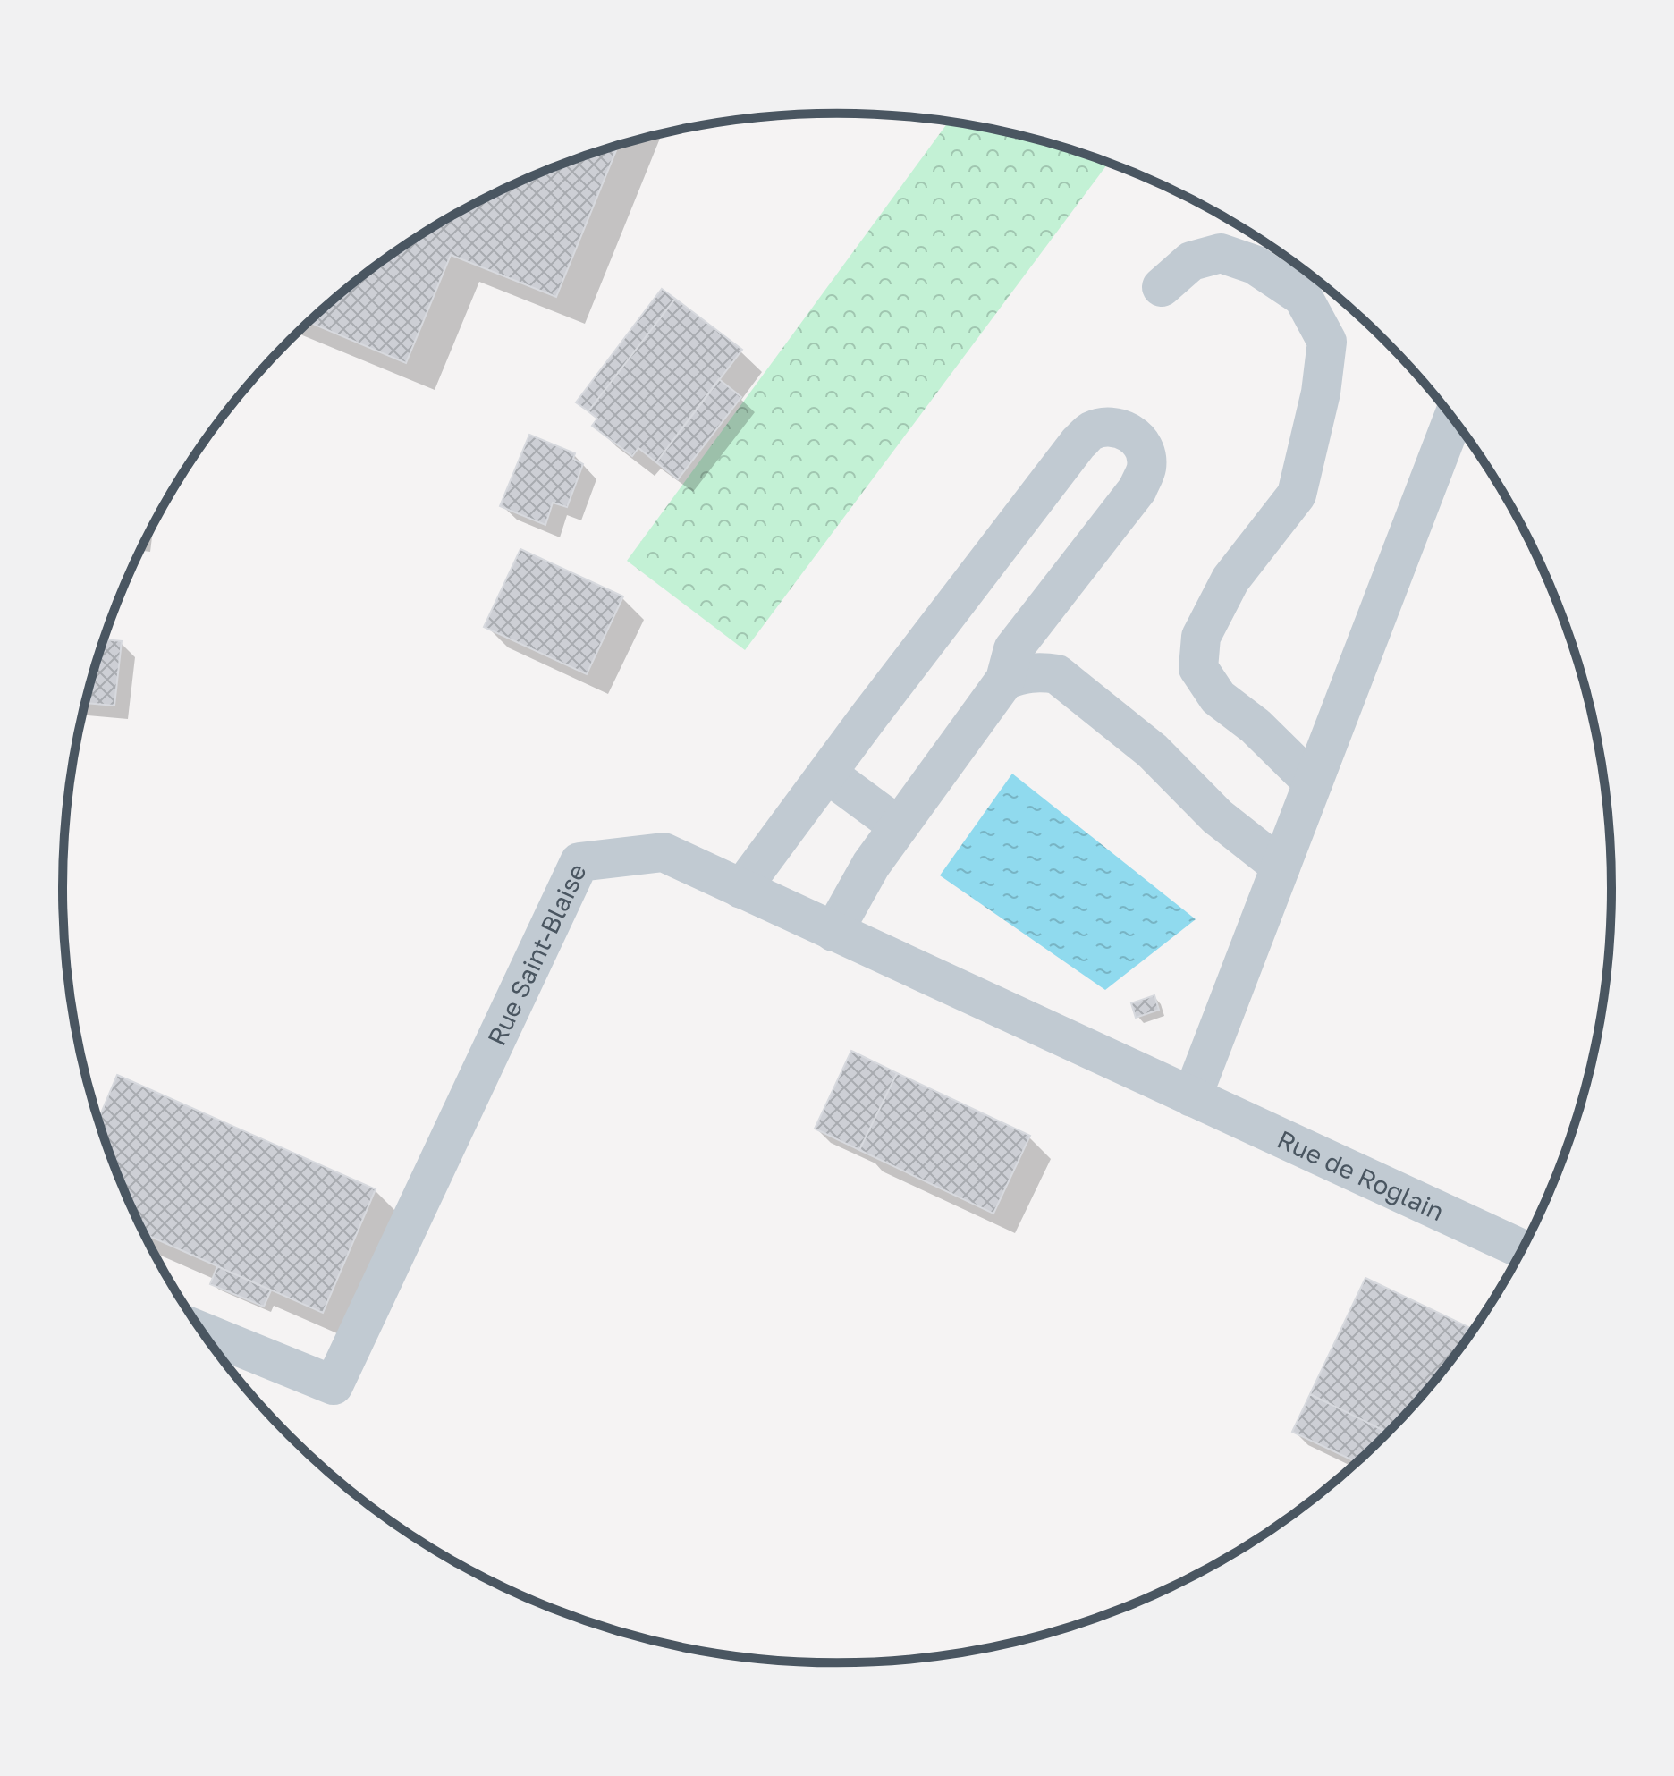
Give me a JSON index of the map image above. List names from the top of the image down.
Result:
{
  "streets": {
    "street": ["Rue Saint-Blaise", "Rue de Roglain"]
  },
  "crossings": [
    ["Rue Saint-Blaise", "Rue de Roglain"]
  ]
}
